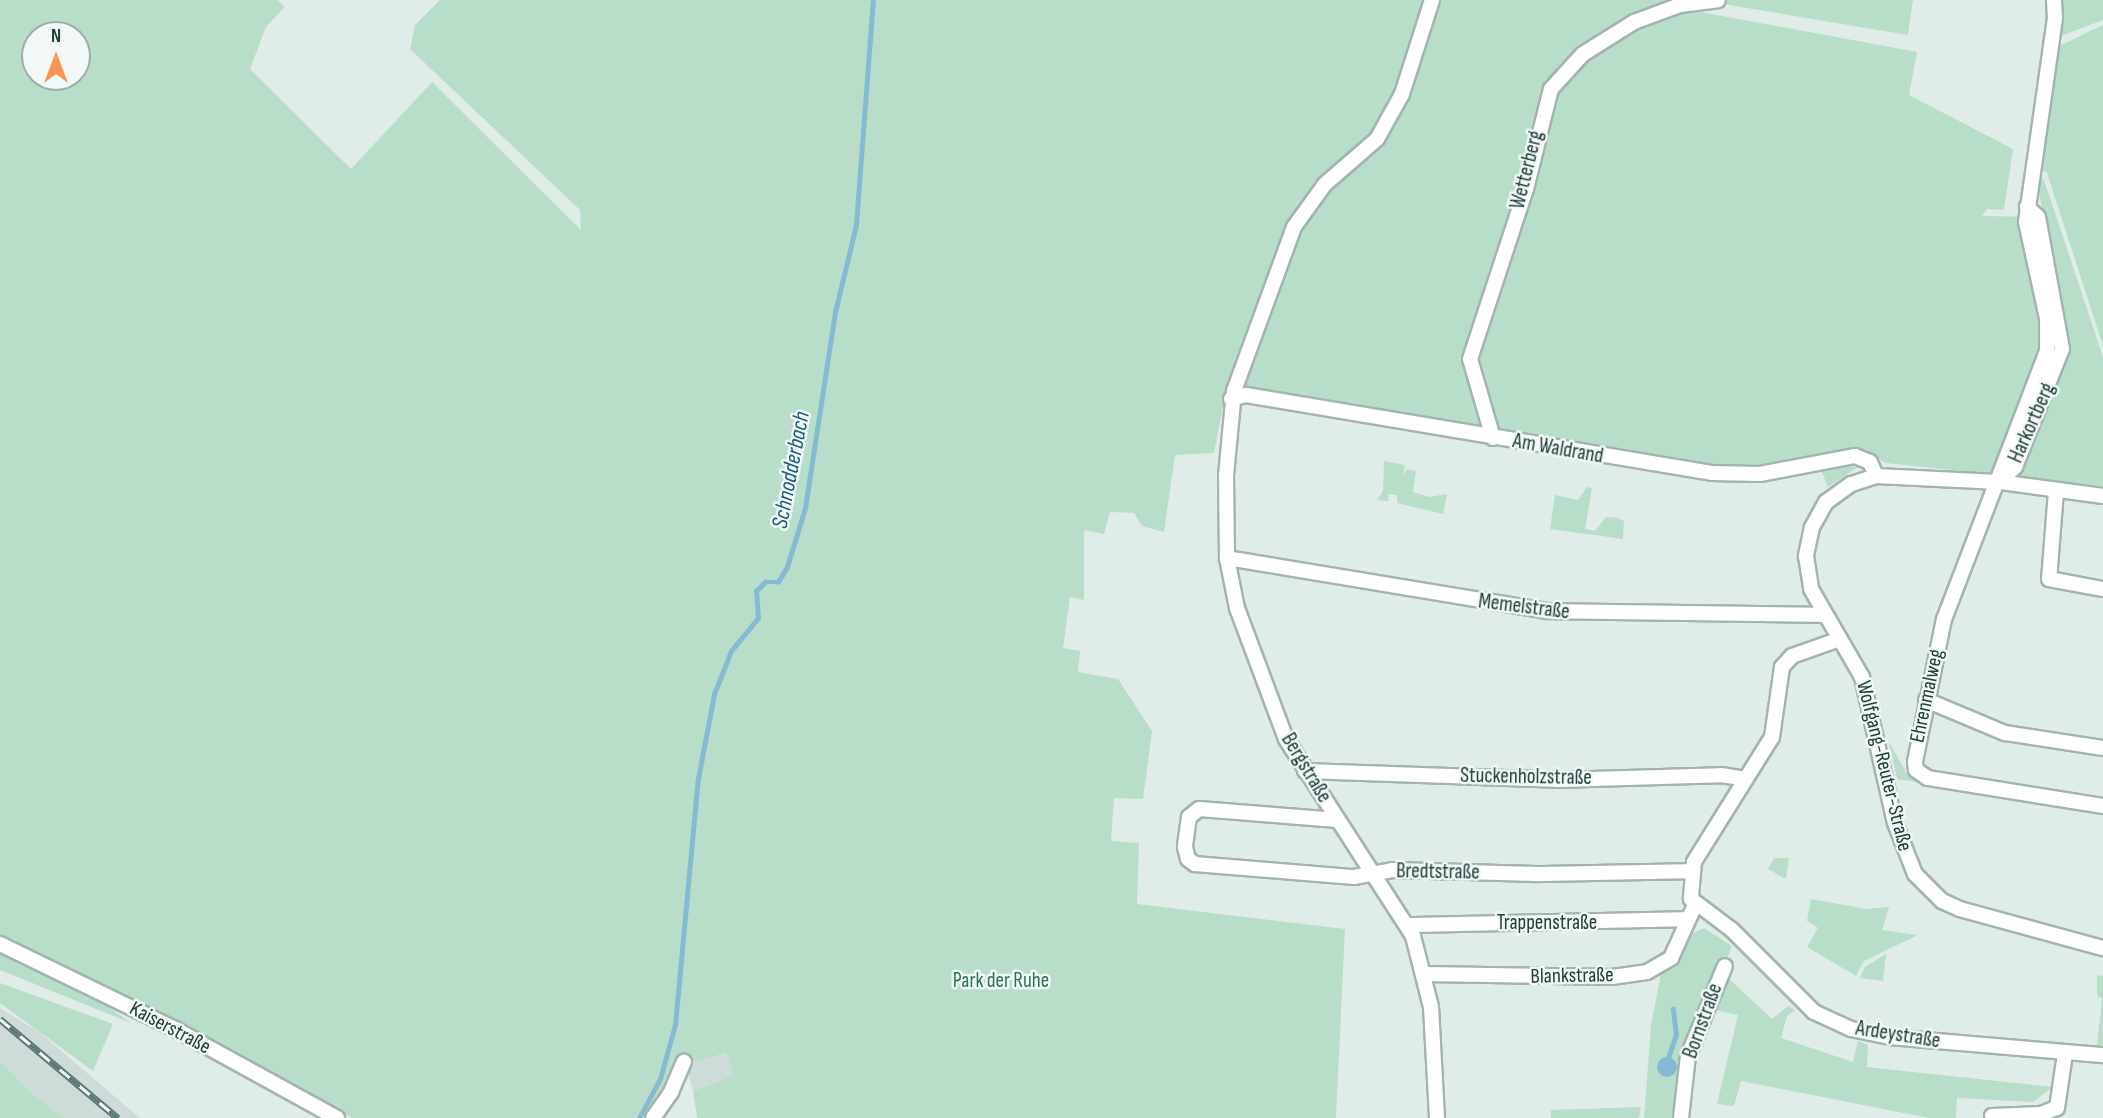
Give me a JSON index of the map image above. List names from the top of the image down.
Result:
{
  "streets": {
    "street": [
      "Wetterberg",
      "Harkortberg",
      "Am Waldrand",
      "Memelstraße",
      "Ehrenmalweg",
      "Wolfgang-Reuter-Straße",
      "Bergstraße",
      "Stuckenholzstraße",
      "Bredtstraße",
      "Trappenstraße",
      "Blankstraße",
      "Bornstraße",
      "Kaiserstraße",
      "Ardeystraße"
    ]
  },
  "crossings": [
    ["Wetterberg", "Am Waldrand"],
    ["Harkortberg", "Ehrenmalweg"],
    ["Harkortberg", "Wolfgang-Reuter-Straße"],
    ["Am Waldrand", "Wolfgang-Reuter-Straße"],
    ["Am Waldrand", "Bergstraße"],
    ["Memelstraße", "Wolfgang-Reuter-Straße"],
    ["Memelstraße", "Bergstraße"],
    ["Ehrenmalweg", "Wolfgang-Reuter-Straße"],
    ["Bergstraße", "Stuckenholzstraße"],
    ["Bergstraße", "Bredtstraße"],
    ["Bergstraße", "Trappenstraße"],
    ["Bergstraße", "Blankstraße"],
    ["Trappenstraße", "Blankstraße"]
  ],
  "water": ["Schnodderbach"],
  "parks": ["Park der Ruhe"],
  "north": "top"
}
